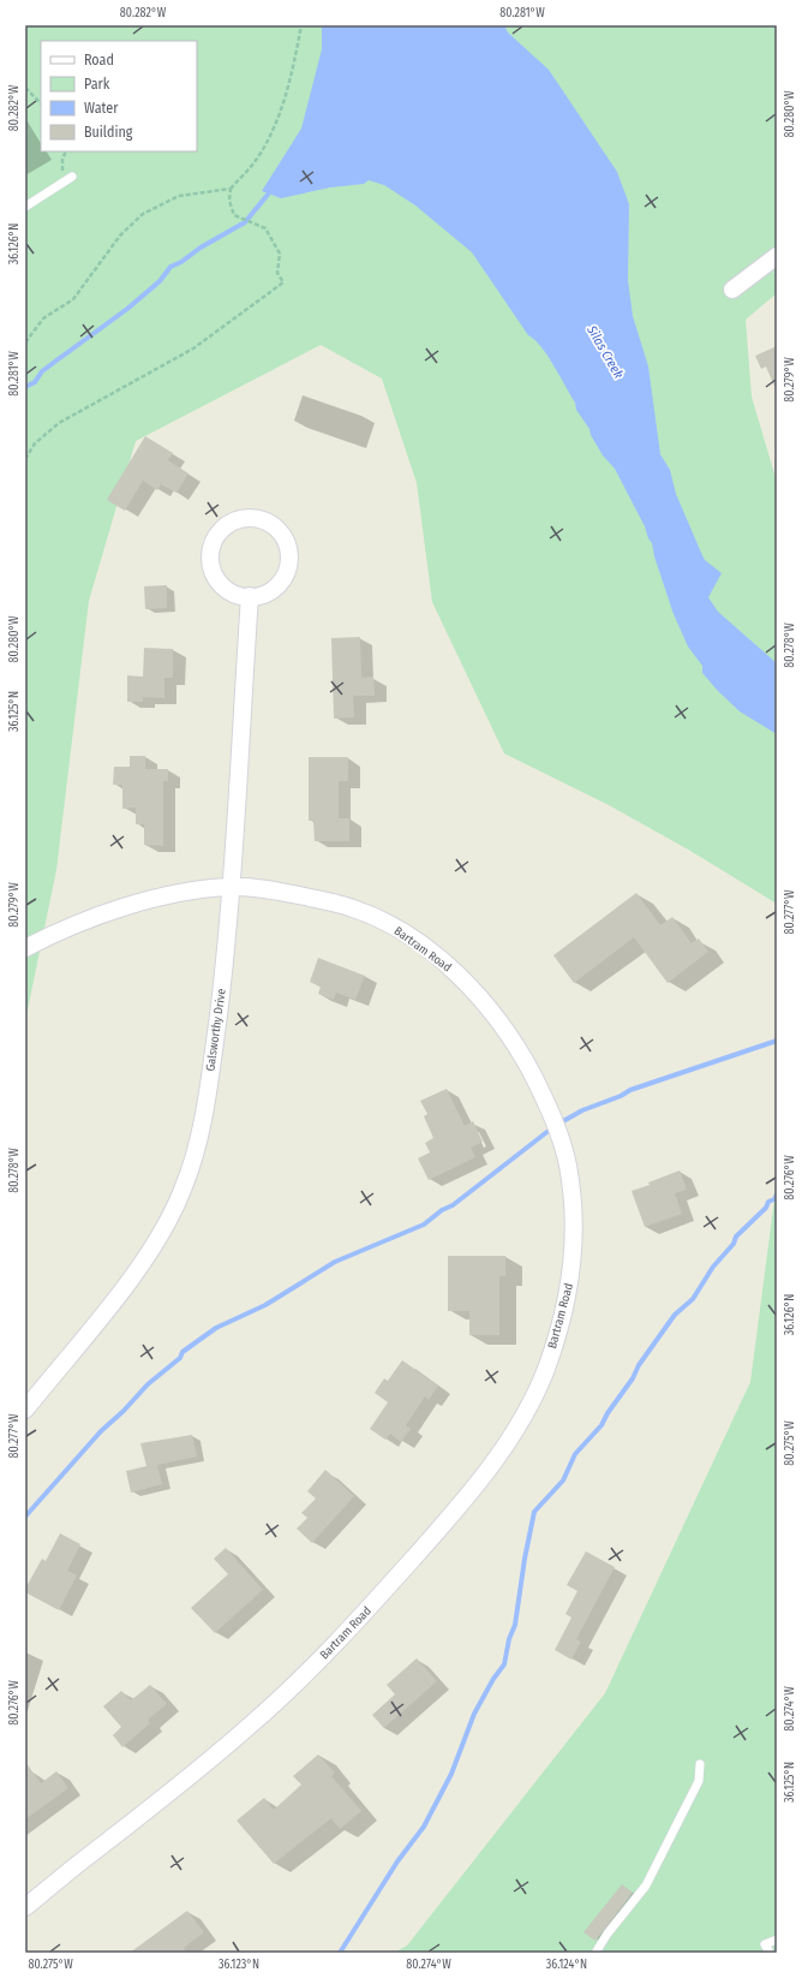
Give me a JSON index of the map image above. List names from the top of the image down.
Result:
{
  "streets": {
    "street": ["Bartram Road", "Galsworthy Drive"]
  },
  "crossings": [
    ["Bartram Road", "Galsworthy Drive"]
  ],
  "water": ["Silas Creek"],
  "legend": [
    "Road",
    "Park",
    "Water",
    "Building"
  ],
  "coordinates": [
    "80.282°W",
    "80.281°W",
    "80.280°W",
    "36.126°N",
    "80.279°W",
    "80.278°W",
    "36.125°N",
    "80.277°W",
    "80.276°W",
    "80.275°W",
    "80.274°W",
    "36.123°N",
    "36.124°N"
  ]
}
